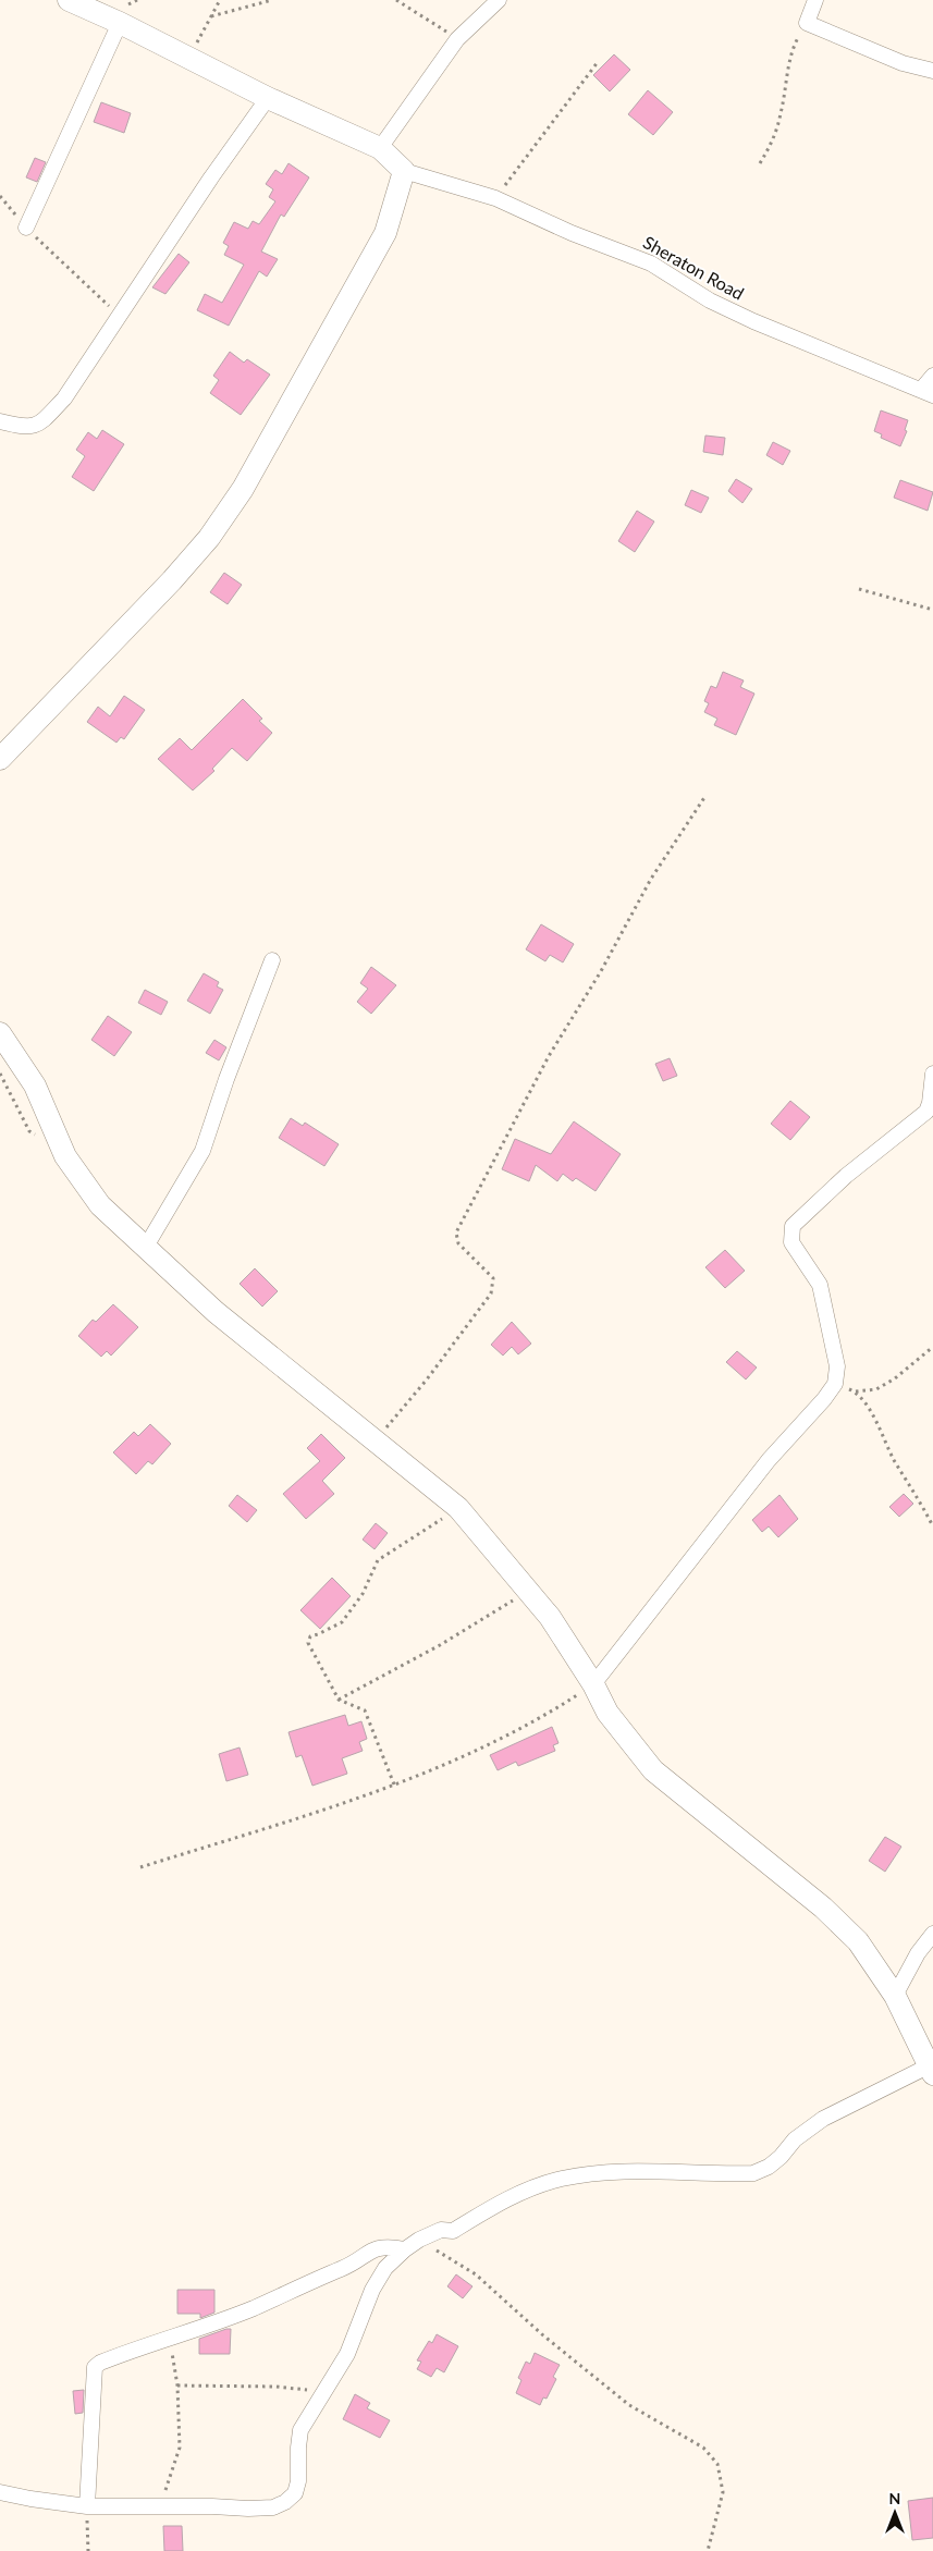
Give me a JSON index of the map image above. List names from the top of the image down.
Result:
{
  "streets": {
    "street": ["Sheraton Road"]
  },
  "north": "top"
}
